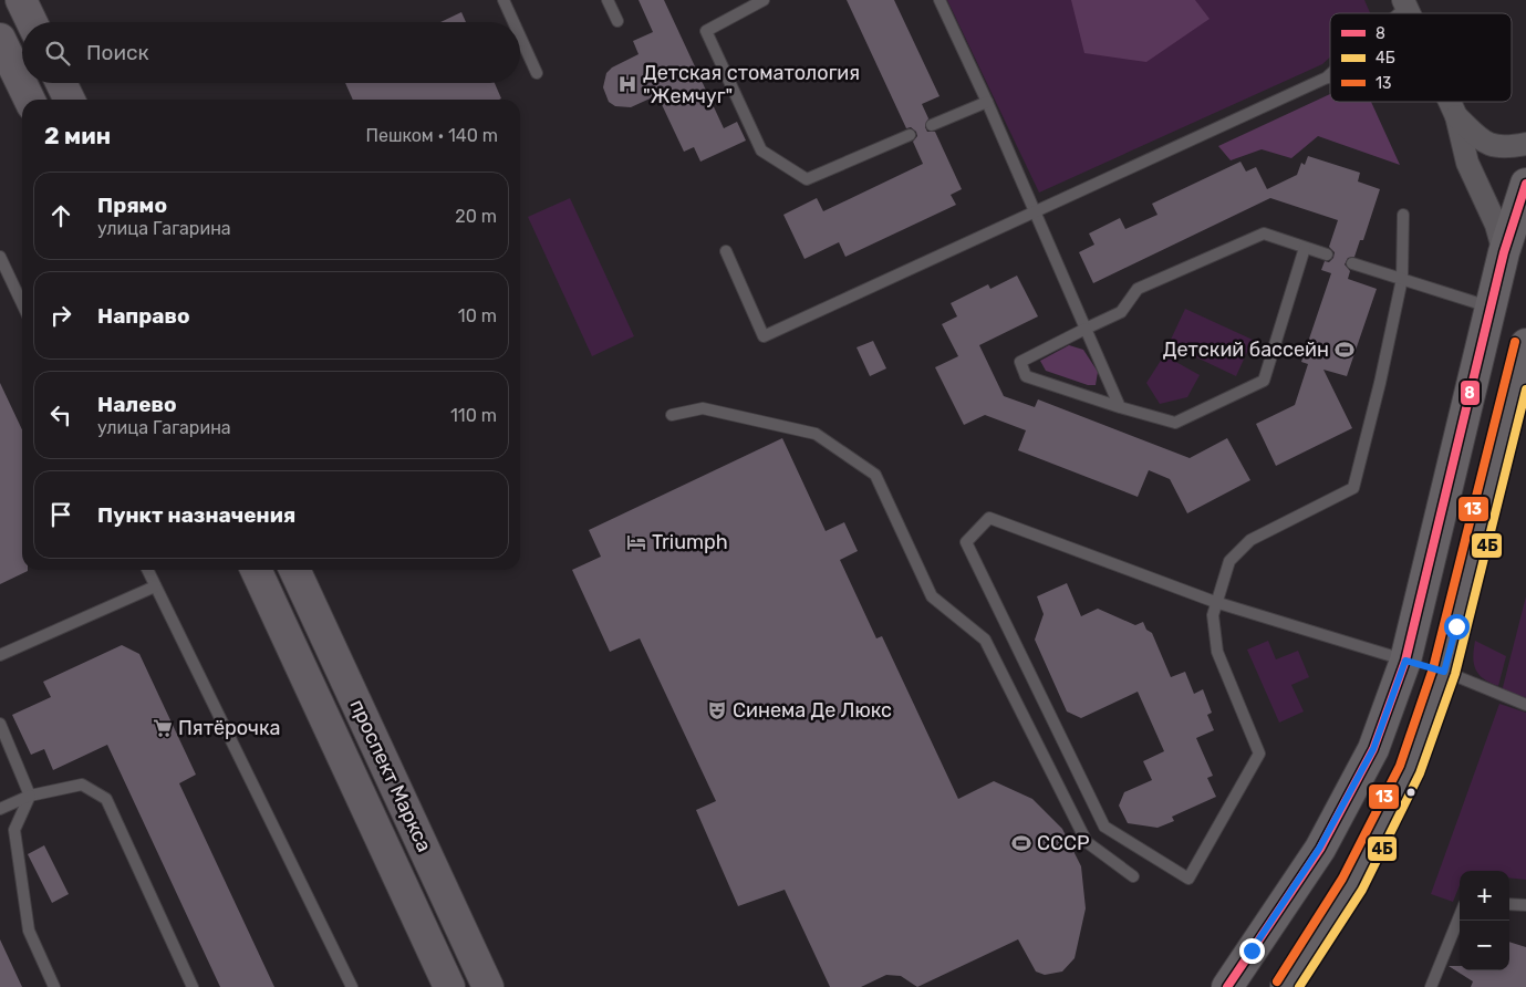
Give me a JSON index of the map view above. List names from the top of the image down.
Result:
{
  "streets": {
    "main road": ["проспект Маркса"]
  },
  "places": {
    "hospital": ["Детская стоматология \"Жемчуг\""],
    "sports": ["Детский бассейн", "СССР"],
    "hotel": ["Triumph"],
    "theatre": ["Синема Де Люкс"],
    "supermarket": ["Пятёрочка"]
  },
  "lines": ["transit line 8", "transit line 13", "transit line 4Б"],
  "legend": ["8", "4Б", "13"],
  "page": {
    "search": "Поиск",
    "heading": ["2 мин", "Пешком · 140 m"],
    "list": [
      ["Прямо", "улица Гагарина", "20 m"],
      ["Направо", "10 m"],
      ["Налево", "улица Гагарина", "110 m"],
      "Пункт назначения"
    ],
    "map_buttons": ["+", "−"]
  }
}
